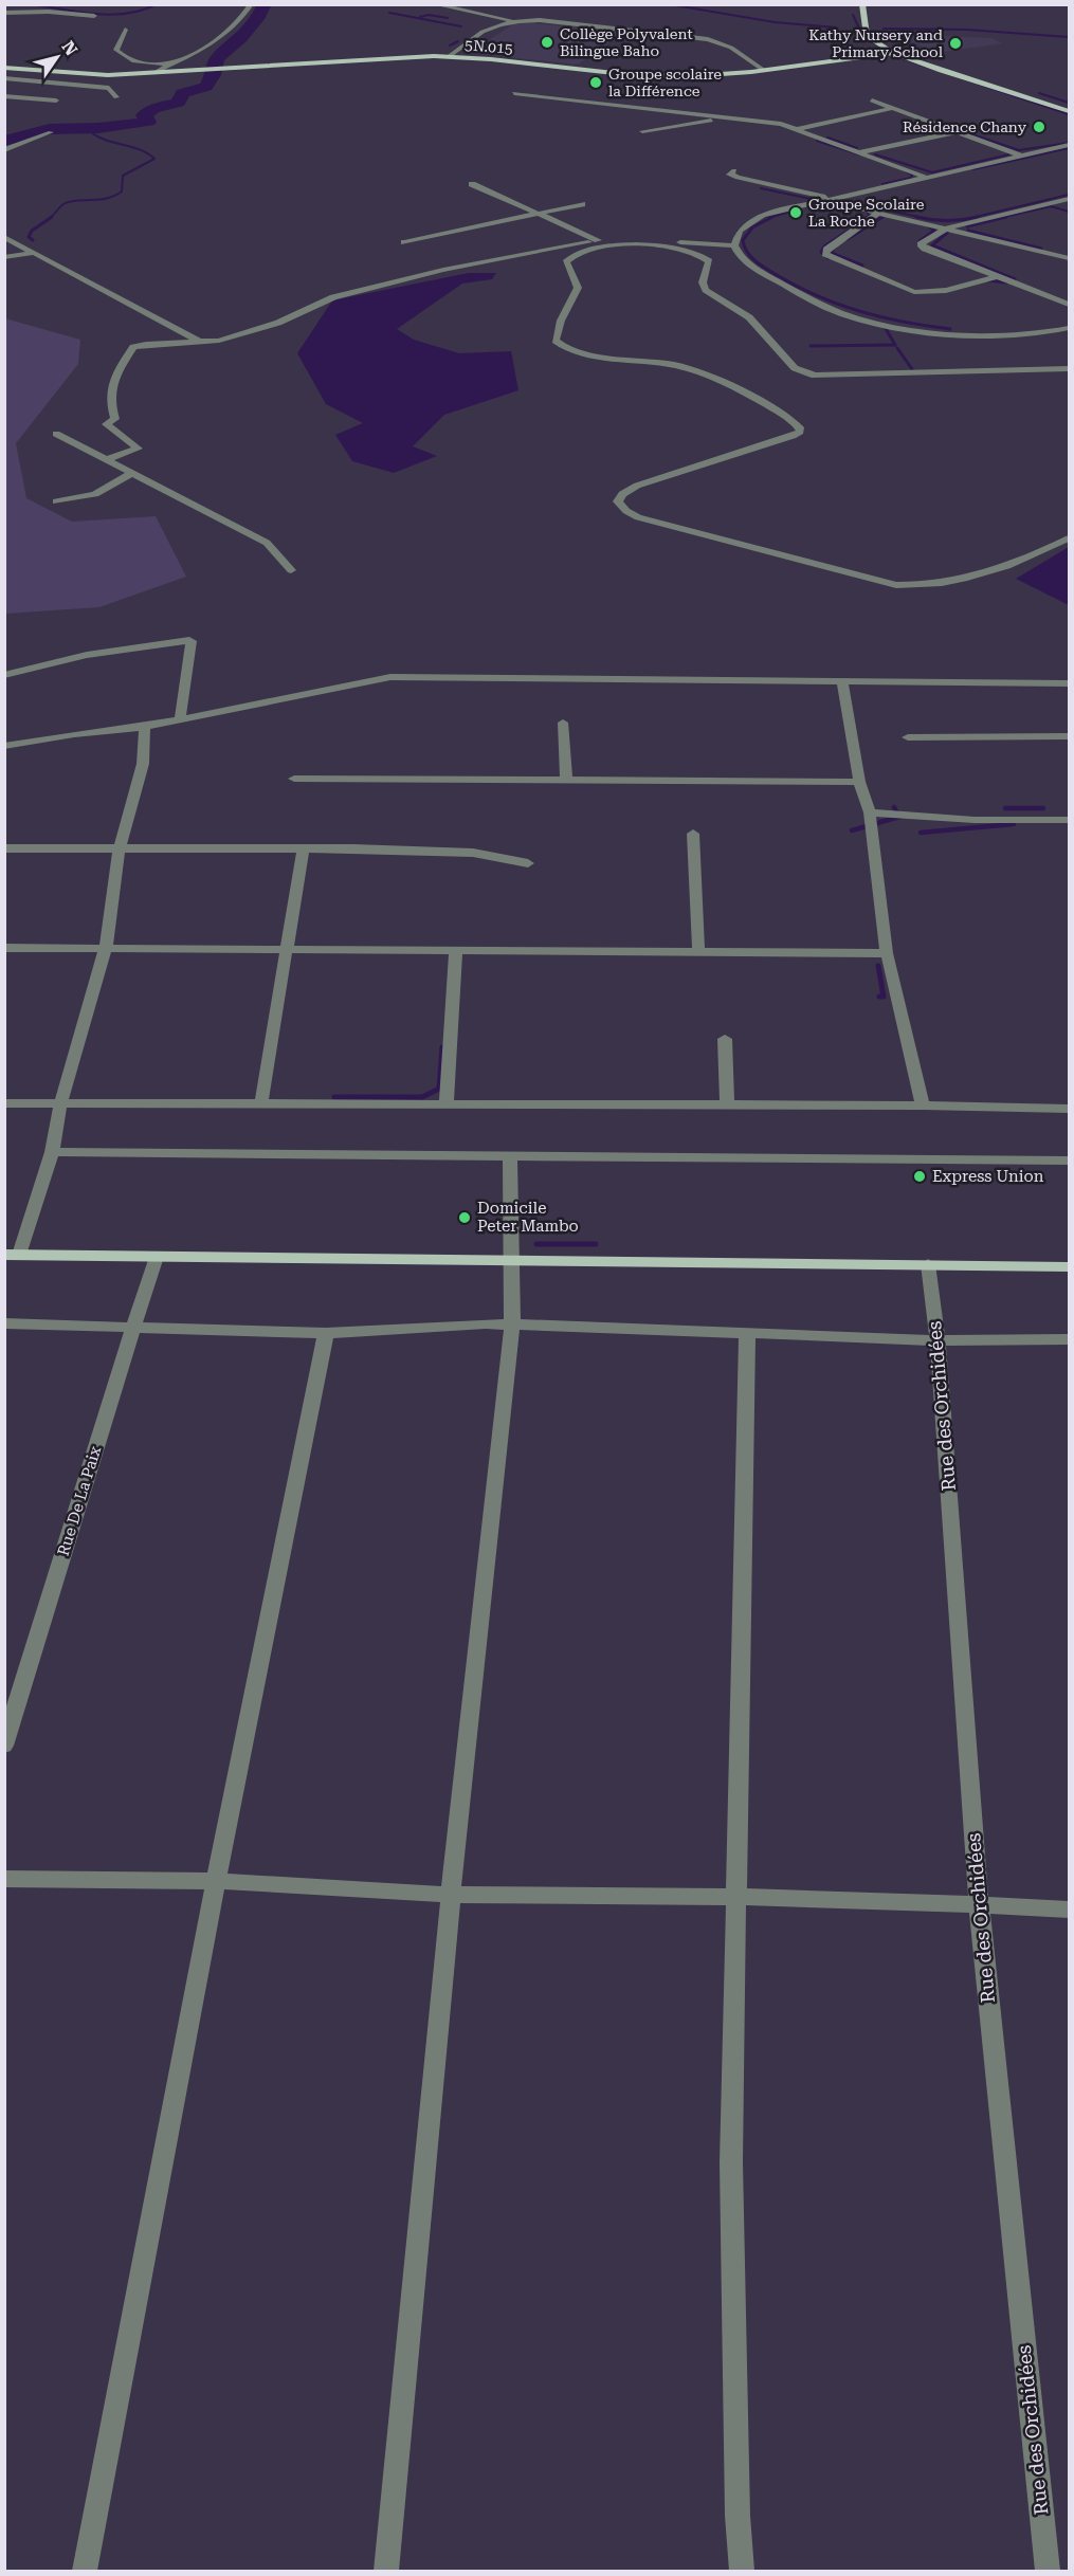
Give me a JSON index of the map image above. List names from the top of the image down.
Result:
{
  "streets": {
    "main road": ["5N.015"],
    "street": ["Rue des Orchidées", "Rue De La Paix"]
  },
  "places": [
    "Collège Polyvalent Bilingue Baho",
    "Kathy Nursery and Primary School",
    "Groupe scolaire la Différence",
    "Résidence Chany",
    "Groupe Scolaire La Roche",
    "Express Union",
    "Domicile Peter Mambo"
  ],
  "north": "top right"
}
